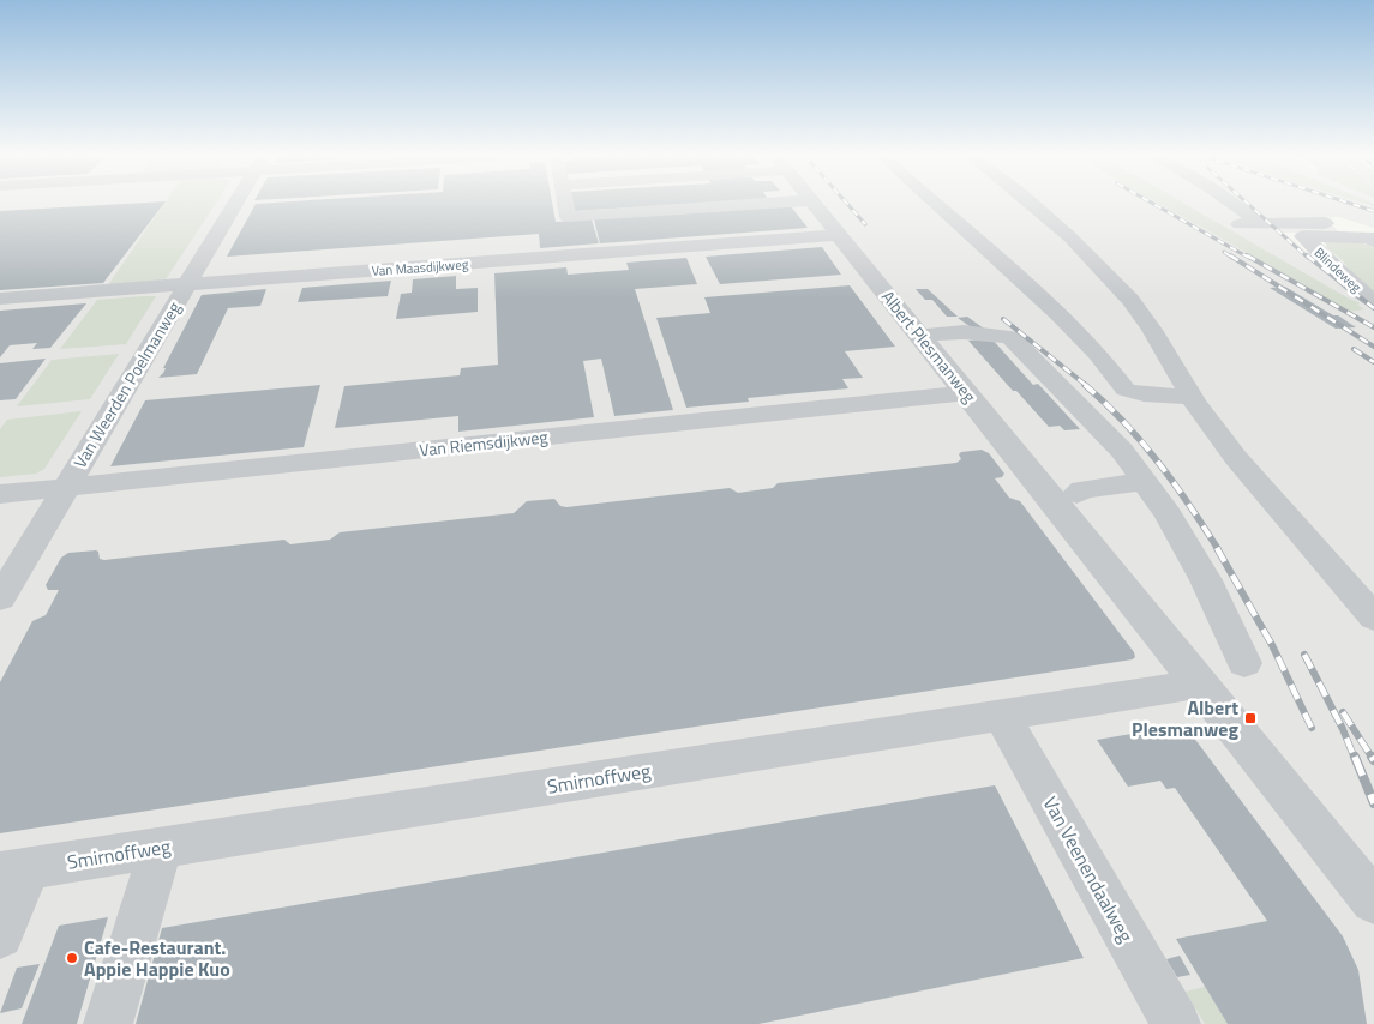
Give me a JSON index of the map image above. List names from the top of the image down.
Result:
{
  "streets": {
    "street": [
      "Van Maasdijkweg",
      "Blindeweg",
      "Albert Plesmanweg",
      "Van Weerden Poelmanweg",
      "Van Riemsdijkweg",
      "Smirnoffweg",
      "Van Veenendaalweg"
    ]
  },
  "crossings": [
    ["Van Maasdijkweg", "Albert Plesmanweg"],
    ["Van Maasdijkweg", "Van Weerden Poelmanweg"],
    ["Albert Plesmanweg", "Van Riemsdijkweg"],
    ["Albert Plesmanweg", "Smirnoffweg"],
    ["Van Weerden Poelmanweg", "Van Riemsdijkweg"],
    ["Smirnoffweg", "Van Veenendaalweg"]
  ],
  "places": {
    "transit": ["Albert Plesmanweg"],
    "other": ["Cafe-Restaurant. Appie Happie Kuo"]
  }
}
